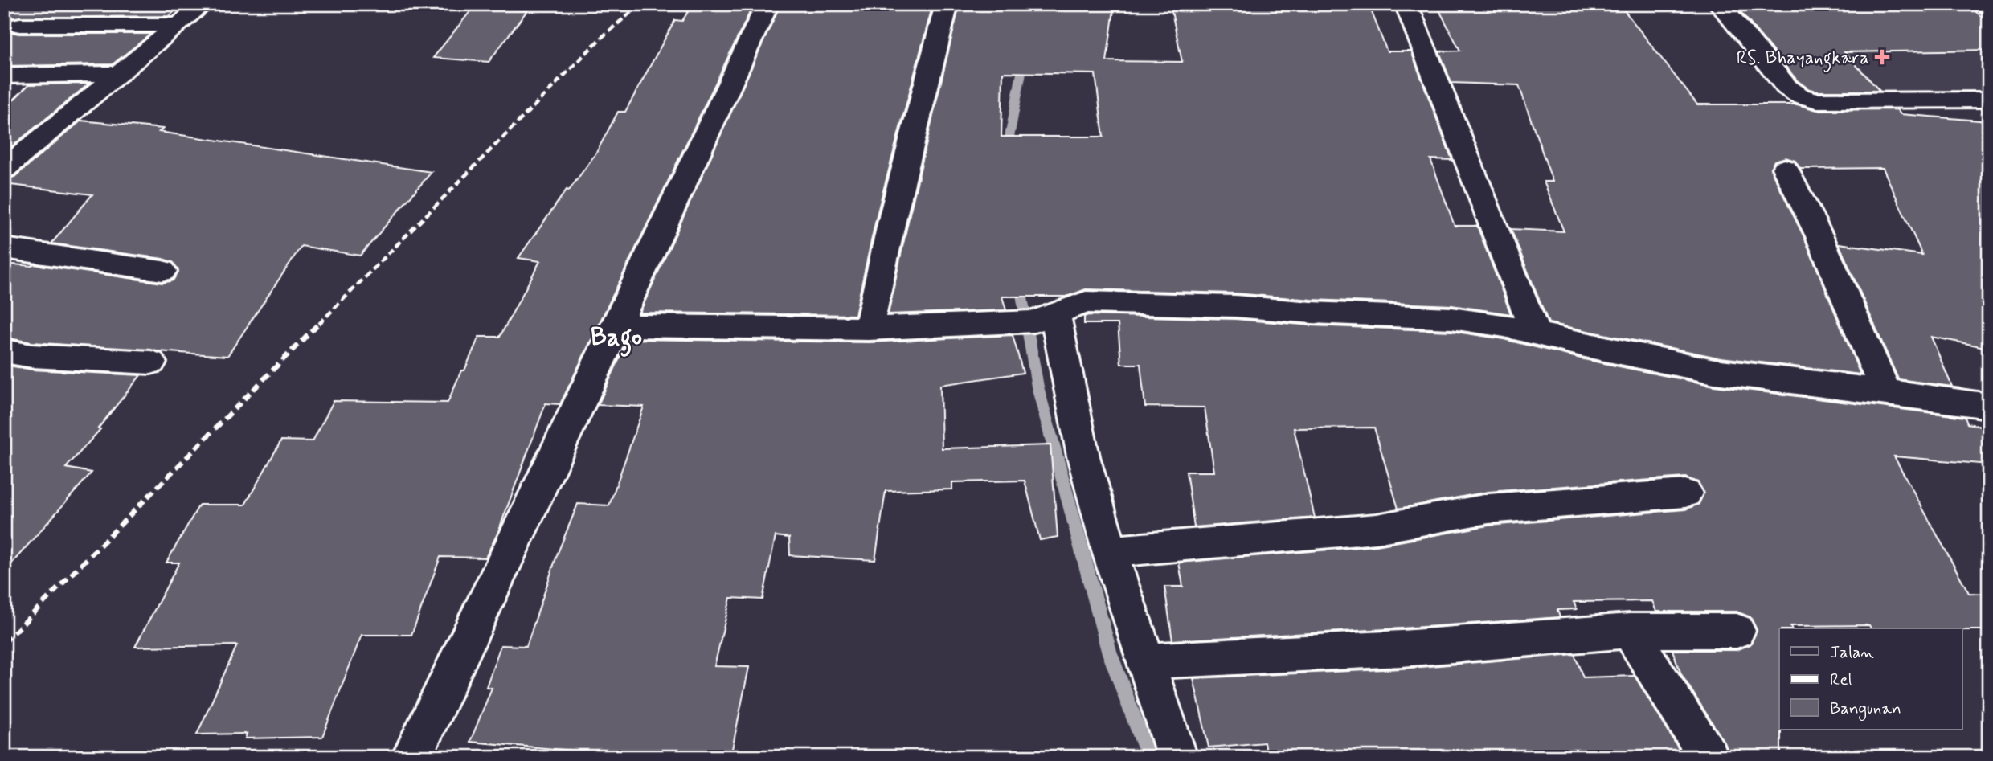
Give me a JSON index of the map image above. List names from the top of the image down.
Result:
{
  "districts": ["Bago"],
  "places": {
    "health": ["RS. Bhayangkara"]
  },
  "legend": ["Jalan", "Rel", "Bangunan"]
}
